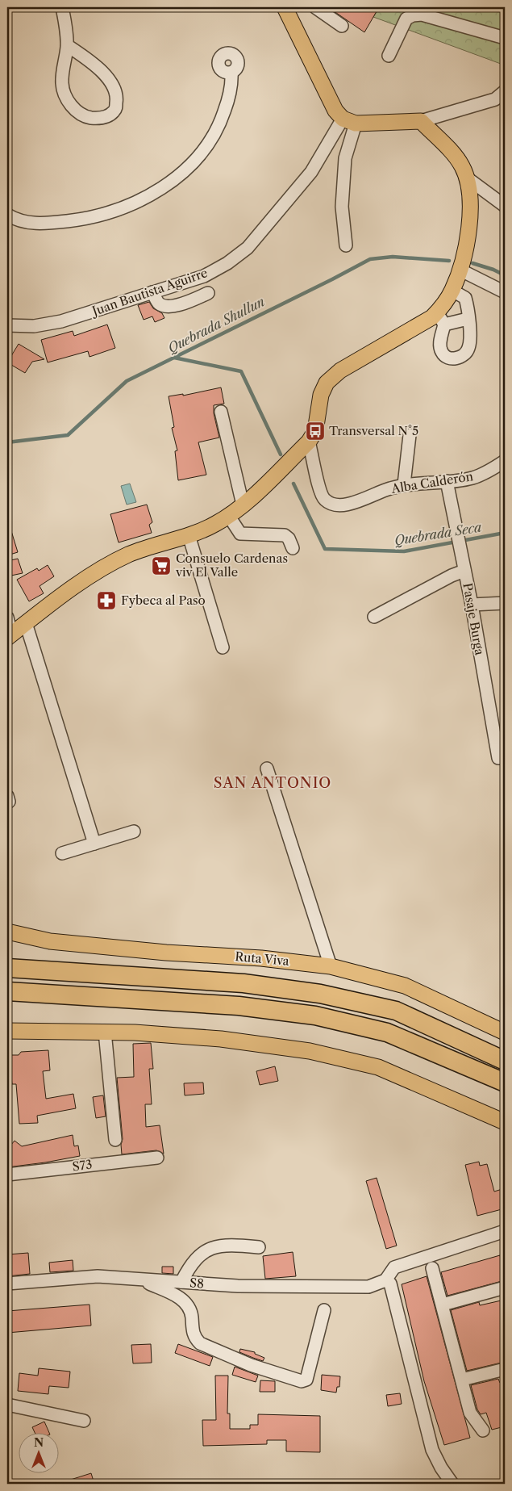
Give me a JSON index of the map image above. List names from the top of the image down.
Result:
{
  "streets": {
    "main road": ["Ruta Viva"],
    "street": [
      "Juan Bautista Aguirre",
      "Alba Calderón",
      "Pasaje Burga",
      "S73",
      "S8"
    ]
  },
  "crossings": [
    ["Alba Calderón", "Pasaje Burga"]
  ],
  "districts": ["SAN ANTONIO"],
  "water": ["Quebrada Shullun", "Quebrada Seca"],
  "places": {
    "bus stop": ["Transversal N°5"],
    "supermarket": ["Consuelo Cardenas viv El Valle"],
    "pharmacy": ["Fybeca al Paso"]
  },
  "north": "top"
}
